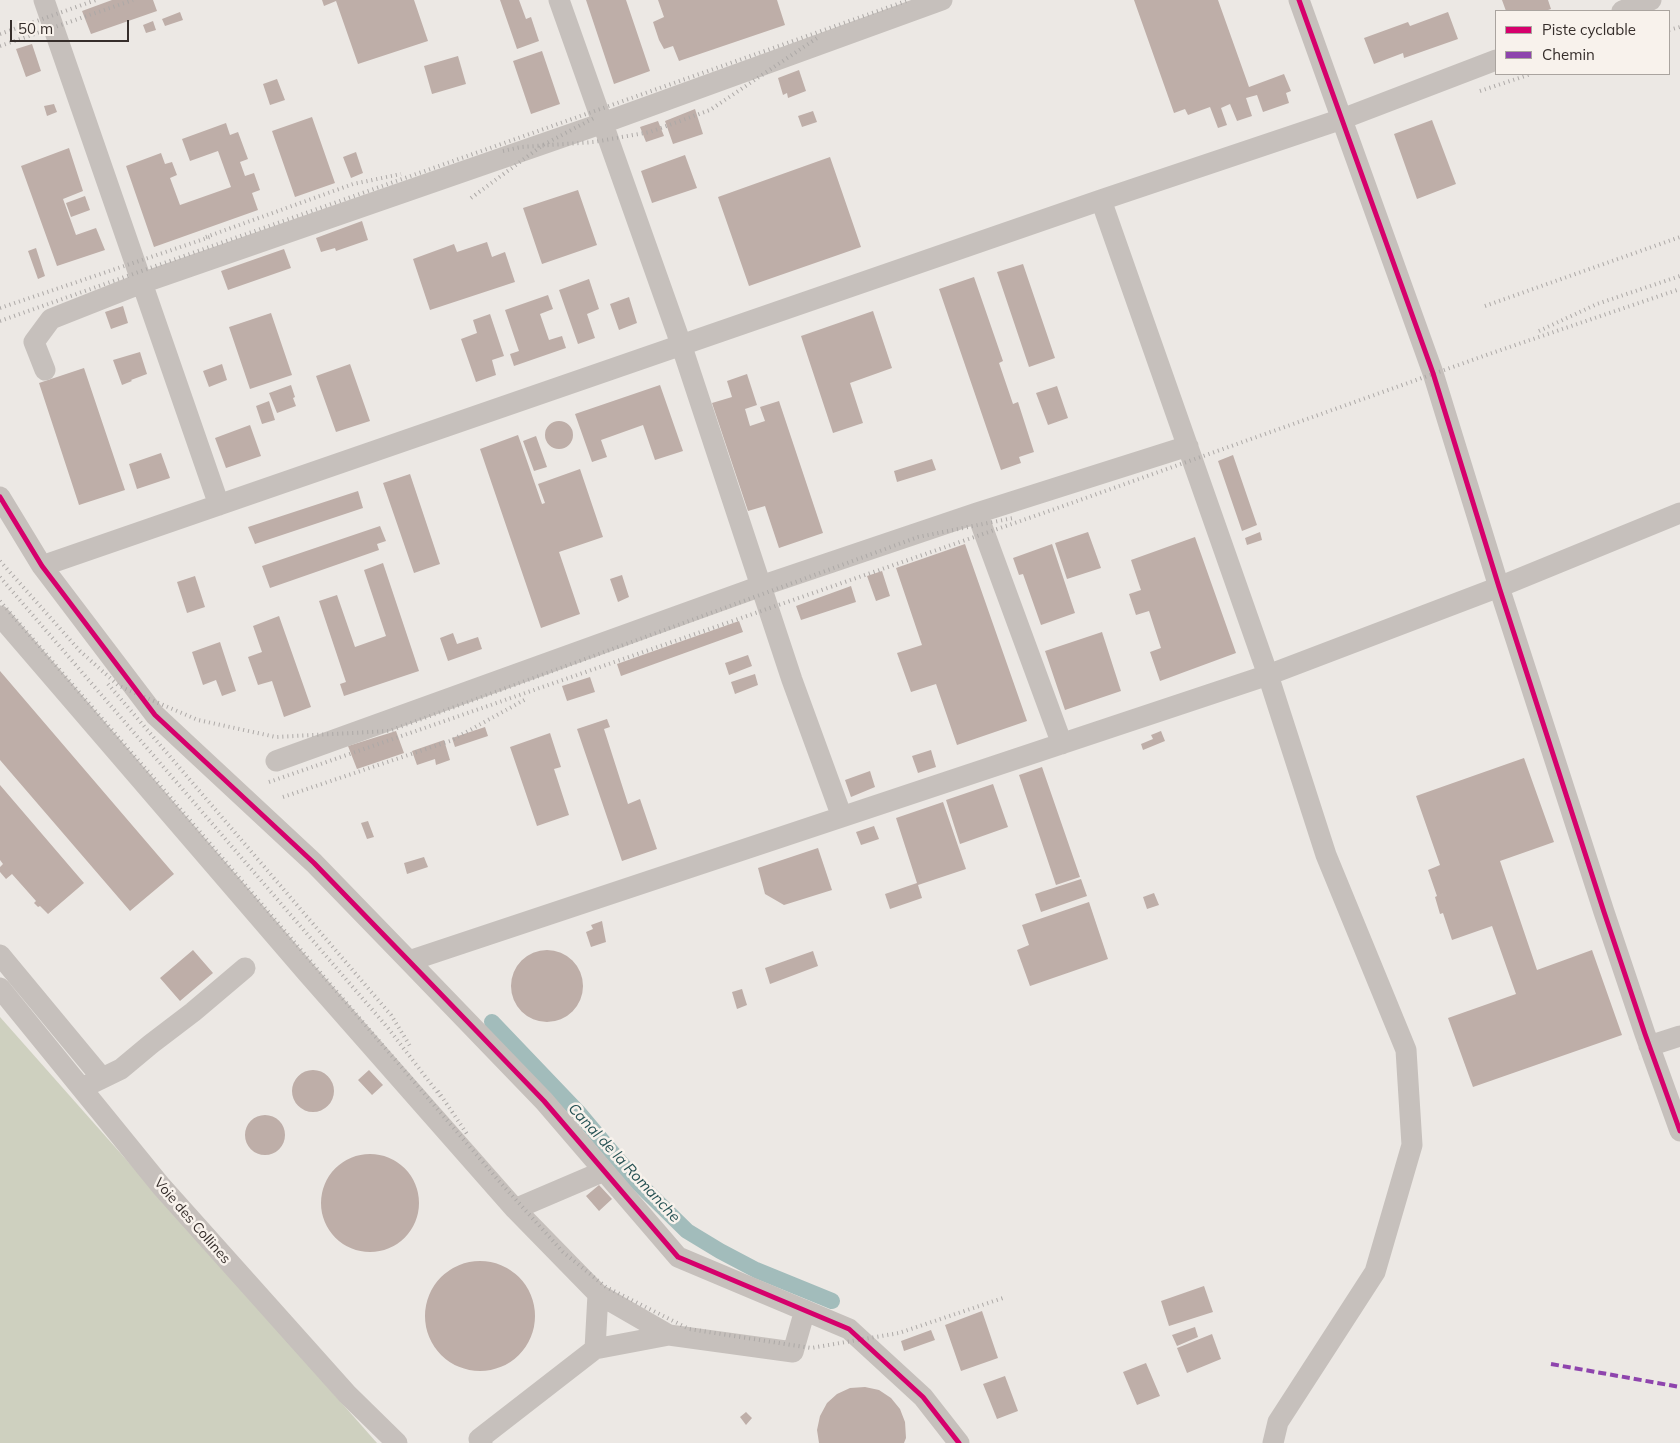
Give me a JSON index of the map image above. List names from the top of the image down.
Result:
{
  "streets": {
    "street": ["Voie des Collines"]
  },
  "water": ["Canal de la Romanche"],
  "legend": ["Piste cyclable", "Chemin"],
  "scale_bar": "50 m"
}
